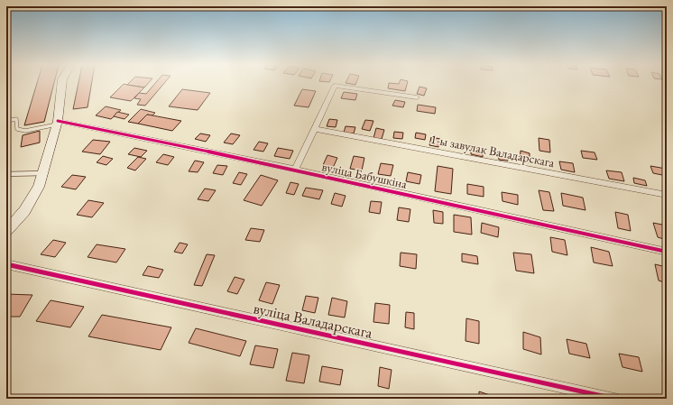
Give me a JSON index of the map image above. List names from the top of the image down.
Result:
{
  "streets": {
    "street": ["1-ы завулак Валадарскага", "вуліца Бабушкіна", "вуліца Валадарскага"]
  }
}
